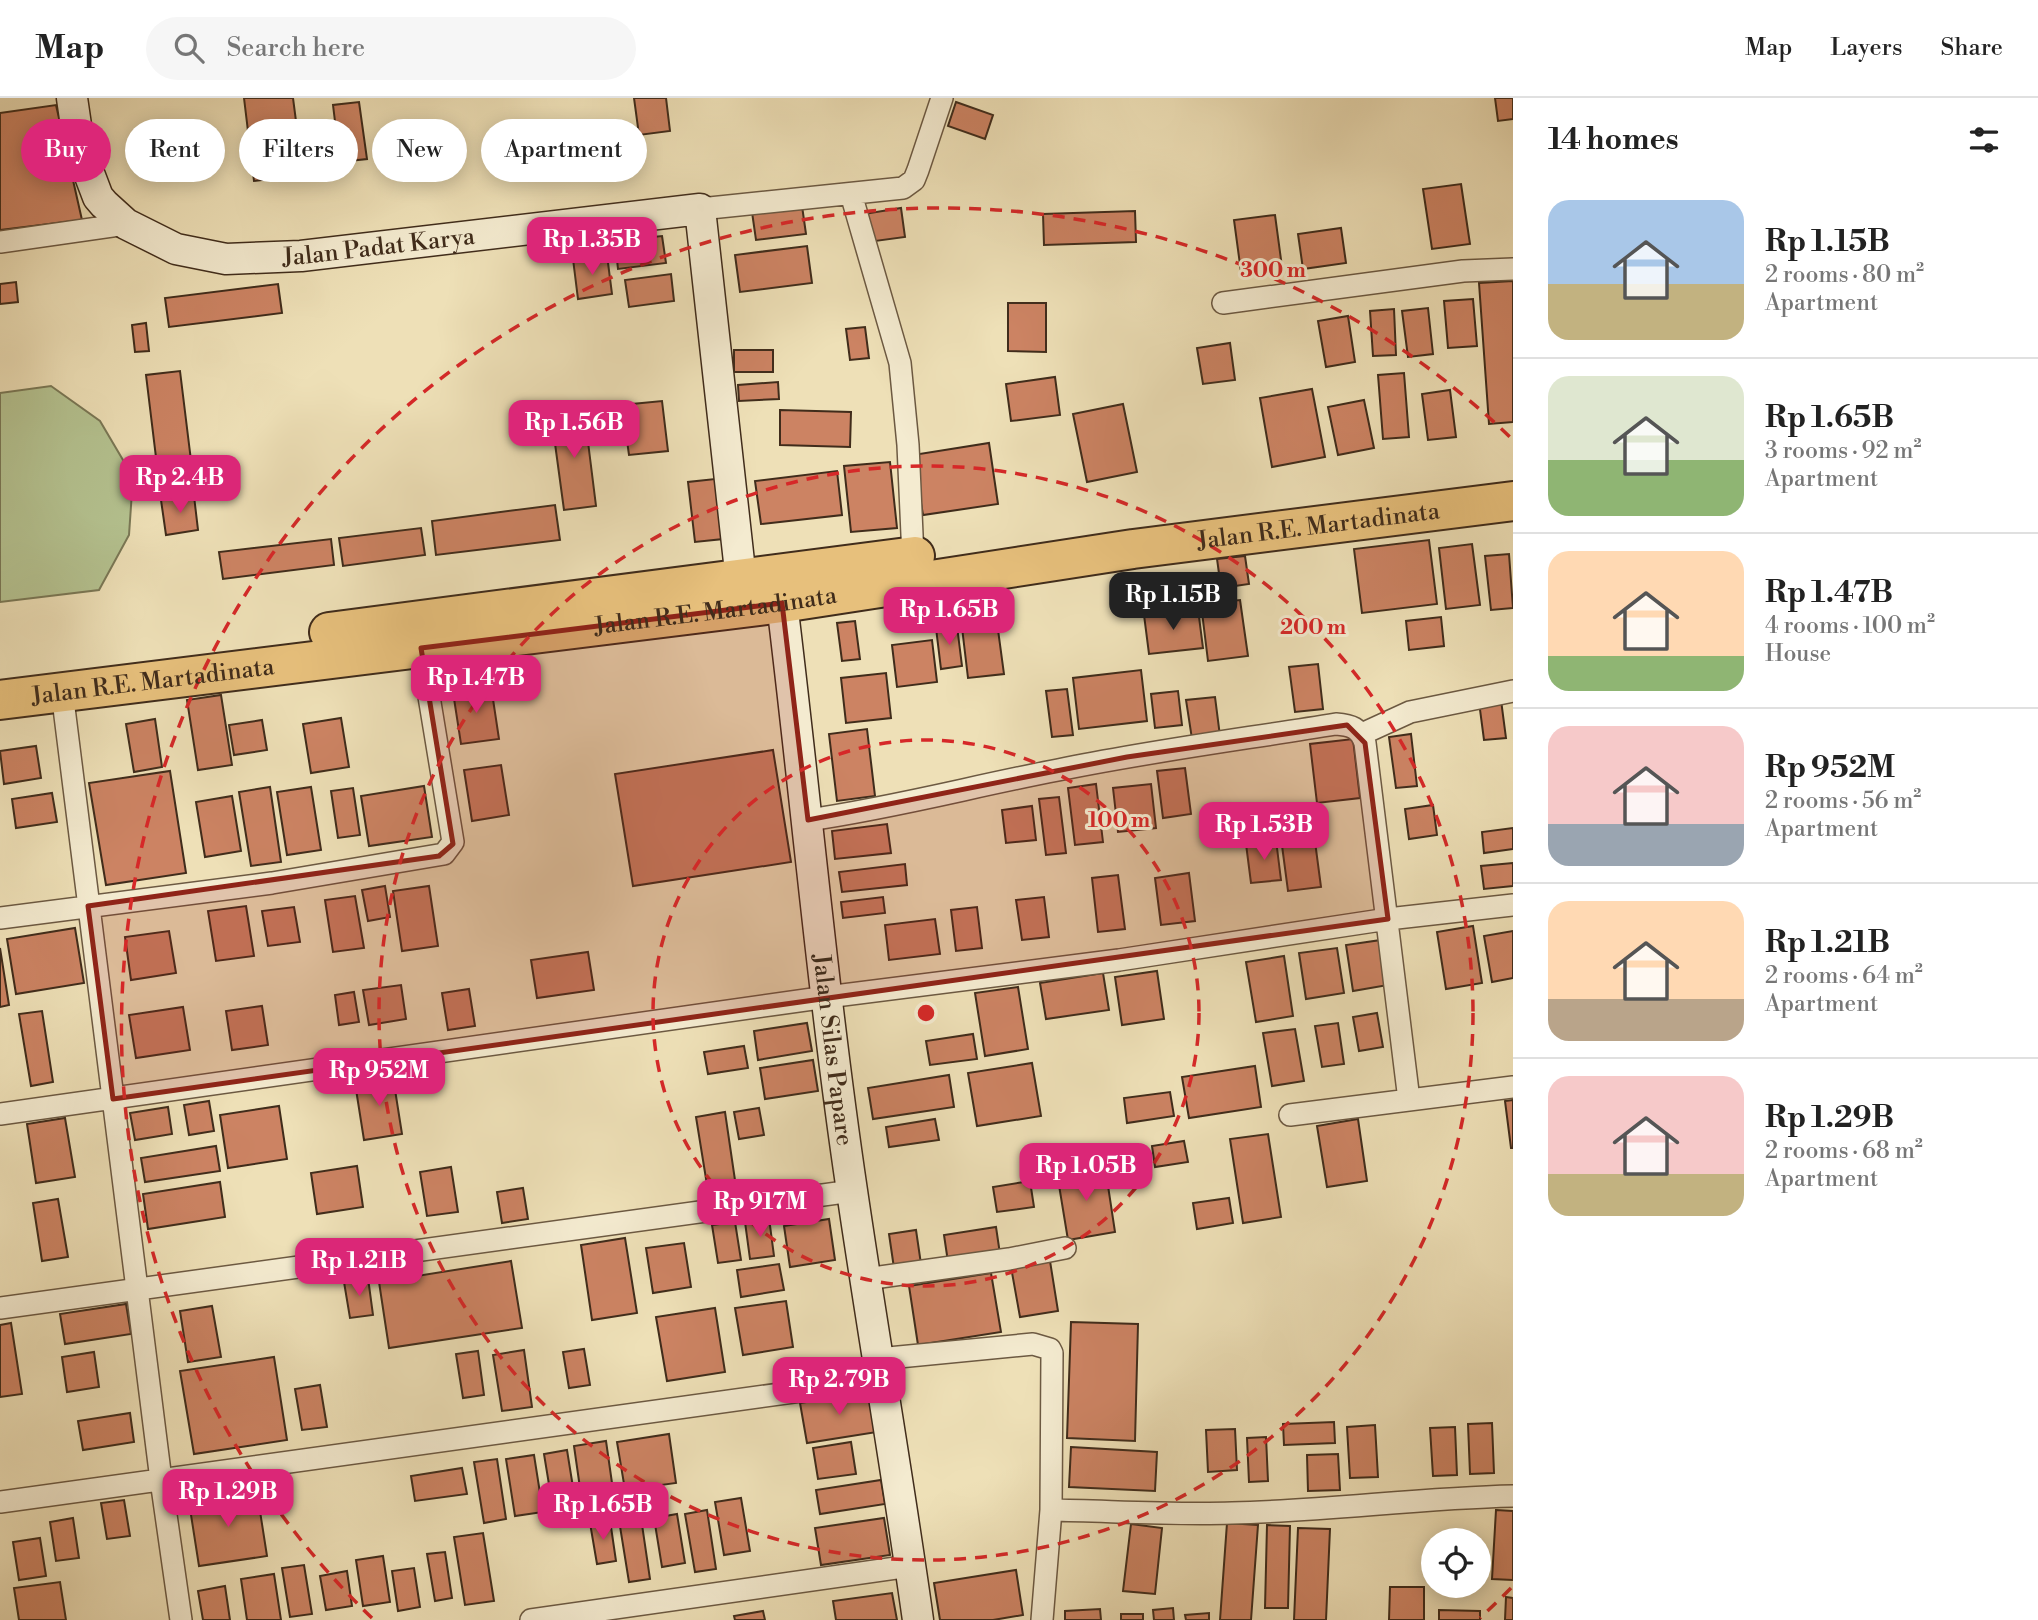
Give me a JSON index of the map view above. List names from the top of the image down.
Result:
{
  "streets": {
    "highway": ["Jalan R.E. Martadinata"],
    "street": ["Jalan Padat Karya", "Jalan Silas Papare"]
  },
  "crossings": [
    ["Jalan R.E. Martadinata", "Jalan Silas Papare"]
  ],
  "page": {
    "header": "Map",
    "search": "Search here",
    "nav": ["Map", "Layers", "Share"],
    "heading": "14 homes",
    "chip": [
      "Buy",
      "Rent",
      "Filters",
      "New",
      "Apartment"
    ],
    "list": [
      {
        "name": "Rp 1.15B",
        "note": "2 rooms · 80 m² · Apartment"
      },
      {
        "name": "Rp 1.65B",
        "note": "3 rooms · 92 m² · Apartment"
      },
      {
        "name": "Rp 1.47B",
        "note": "4 rooms · 100 m² · House"
      },
      {
        "name": "Rp 952M",
        "note": "2 rooms · 56 m² · Apartment"
      },
      {
        "name": "Rp 1.21B",
        "note": "2 rooms · 64 m² · Apartment"
      },
      {
        "name": "Rp 1.29B",
        "note": "2 rooms · 68 m² · Apartment"
      }
    ],
    "price": [
      "Rp 1.35B",
      "Rp 1.56B",
      "Rp 2.4B",
      "Rp 1.15B",
      "Rp 1.65B",
      "Rp 1.47B",
      "Rp 1.53B",
      "Rp 952M",
      "Rp 1.05B",
      "Rp 917M",
      "Rp 1.21B",
      "Rp 2.79B",
      "Rp 1.29B",
      "Rp 1.65B"
    ]
  },
  "rings": ["300 m", "200 m", "100 m"]
}
